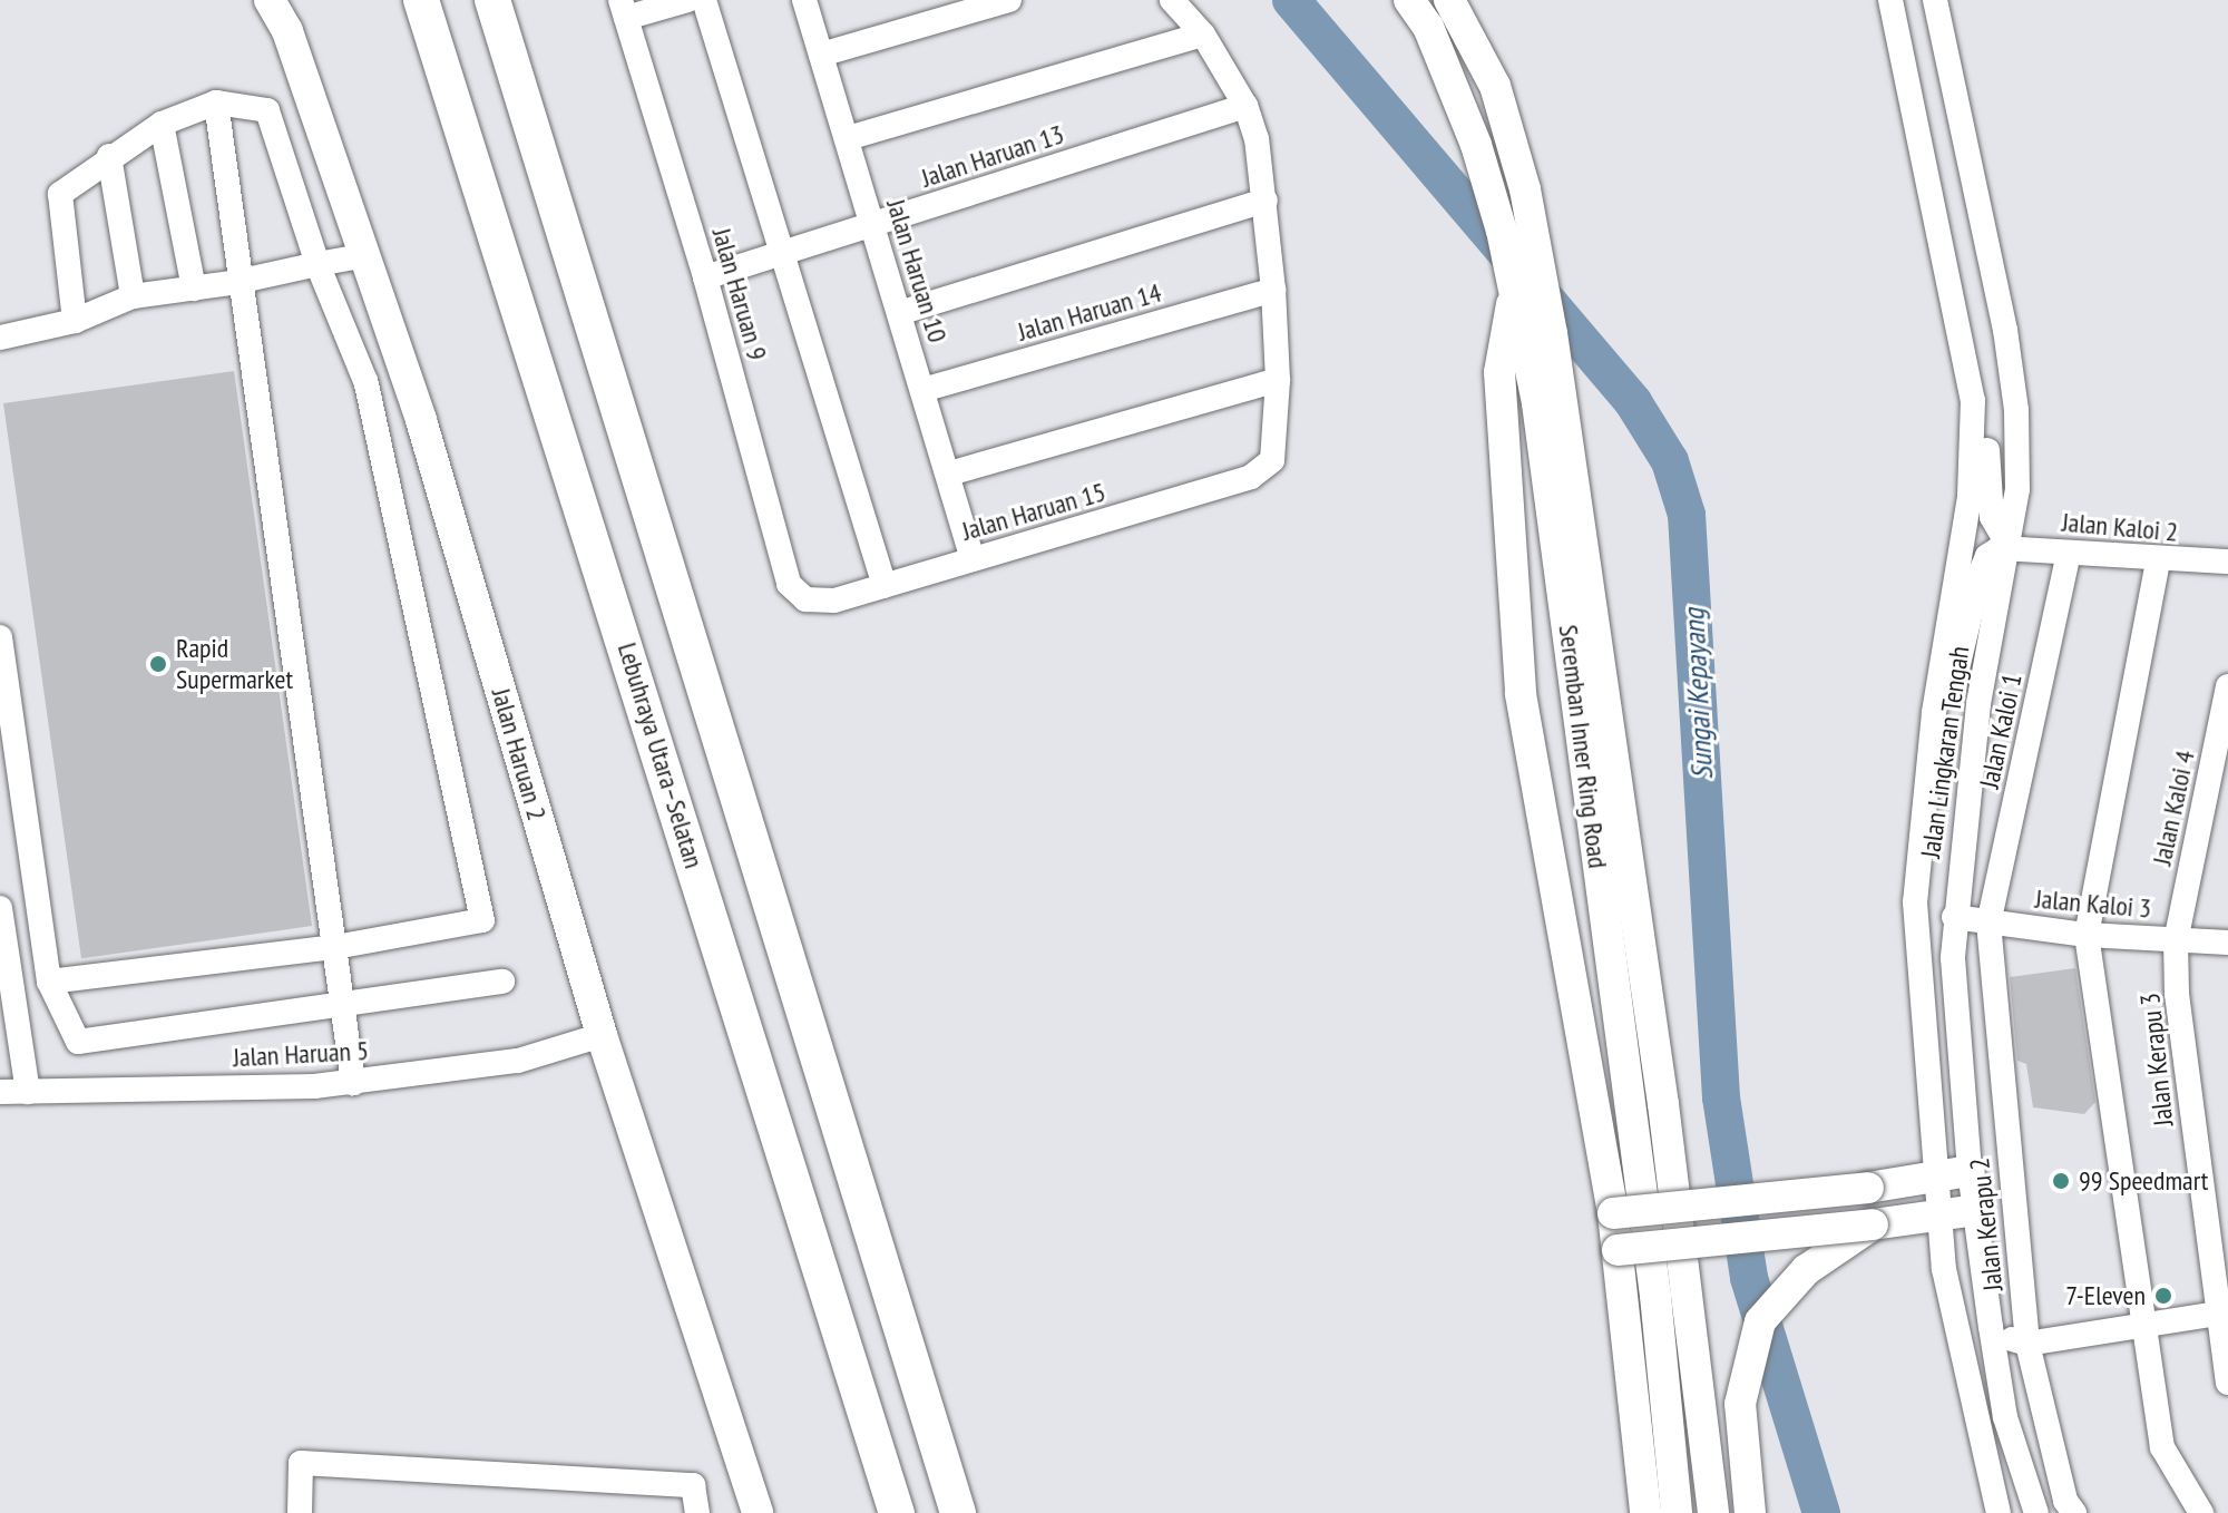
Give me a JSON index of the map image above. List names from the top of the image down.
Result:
{
  "streets": {
    "highway": ["Lebuhraya Utara–Selatan"],
    "main road": ["Seremban Inner Ring Road", "Jalan Haruan 2"],
    "street": [
      "Jalan Haruan 13",
      "Jalan Haruan 10",
      "Jalan Haruan 9",
      "Jalan Haruan 14",
      "Jalan Haruan 15",
      "Jalan Kaloi 2",
      "Jalan Kaloi 1",
      "Jalan Lingkaran Tengah",
      "Jalan Kaloi 4",
      "Jalan Kaloi 3",
      "Jalan Haruan 5",
      "Jalan Kerapu 3",
      "Jalan Kerapu 2"
    ]
  },
  "crossings": [
    ["Jalan Haruan 13", "Jalan Haruan 10"],
    ["Jalan Haruan 13", "Jalan Haruan 9"],
    ["Jalan Haruan 10", "Jalan Haruan 14"],
    ["Jalan Haruan 10", "Jalan Haruan 15"],
    ["Jalan Haruan 9", "Jalan Haruan 15"],
    ["Jalan Kaloi 2", "Jalan Kaloi 1"],
    ["Jalan Kaloi 2", "Jalan Lingkaran Tengah"],
    ["Jalan Kaloi 1", "Jalan Kaloi 3"],
    ["Jalan Kaloi 1", "Jalan Kerapu 2"],
    ["Jalan Lingkaran Tengah", "Jalan Kaloi 3"],
    ["Jalan Haruan 2", "Jalan Haruan 5"],
    ["Jalan Kaloi 4", "Jalan Kaloi 3"],
    ["Jalan Kaloi 4", "Jalan Kerapu 3"],
    ["Jalan Kaloi 3", "Jalan Kerapu 3"],
    ["Jalan Kaloi 3", "Jalan Kerapu 2"]
  ],
  "water": ["Sungai Kepayang"],
  "places": ["Rapid Supermarket", "99 Speedmart", "7-Eleven"]
}
